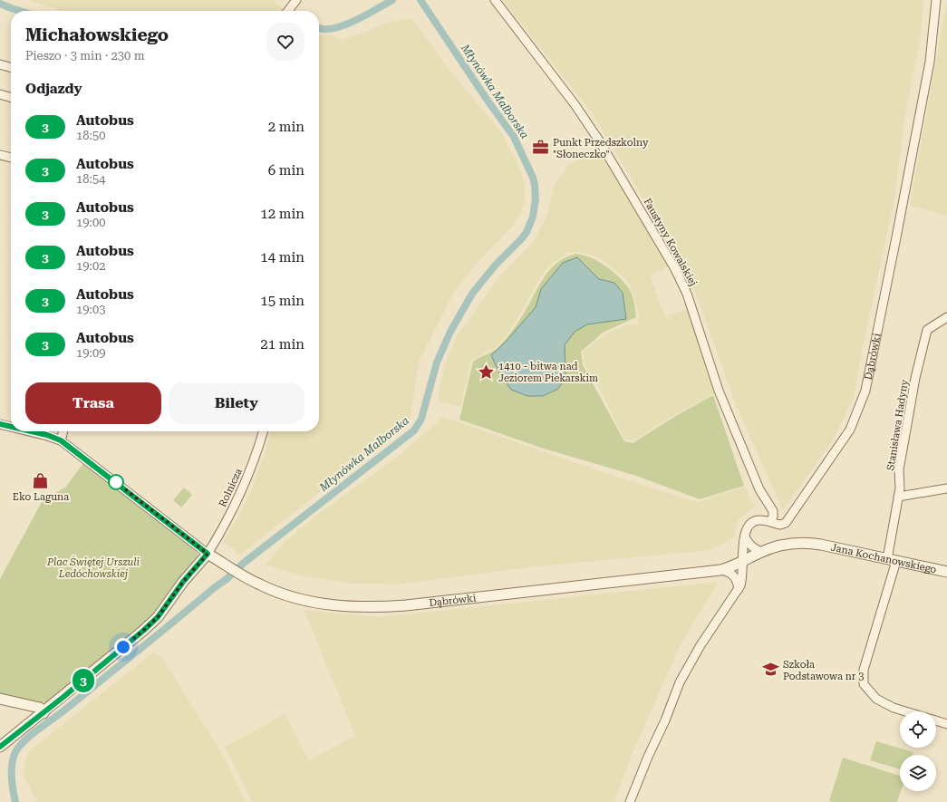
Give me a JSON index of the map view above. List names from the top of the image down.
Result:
{
  "streets": {
    "street": [
      "Faustyny Kowalskiej",
      "Dąbrówki",
      "Stanisława Hadyny",
      "Rolnicza",
      "Jana Kochanowskiego"
    ]
  },
  "crossings": [
    ["Faustyny Kowalskiej", "Dąbrówki"],
    ["Dąbrówki", "Rolnicza"],
    ["Dąbrówki", "Jana Kochanowskiego"],
    ["Stanisława Hadyny", "Jana Kochanowskiego"]
  ],
  "water": ["Młynówka Malborska"],
  "parks": ["Plac Świętej Urszuli Ledóchowskiej"],
  "places": {
    "office": ["Punkt Przedszkolny \"Słoneczko\""],
    "place": ["1410 - bitwa nad Jeziorem Piekarskim"],
    "shop": ["Eko Laguna"],
    "school or university": ["Szkoła Podstawowa nr 3"]
  },
  "lines": ["bus line 3"],
  "page": {
    "on_map": "3",
    "heading": [
      ["Michałowskiego", "Pieszo · 3 min · 230 m"],
      "Odjazdy"
    ],
    "list": [
      {
        "mark": "3",
        "name": "Autobus",
        "note": "18:50",
        "value": "2 min"
      },
      {
        "mark": "3",
        "name": "Autobus",
        "note": "18:54",
        "value": "6 min"
      },
      {
        "mark": "3",
        "name": "Autobus",
        "note": "19:00",
        "value": "12 min"
      },
      {
        "mark": "3",
        "name": "Autobus",
        "note": "19:02",
        "value": "14 min"
      },
      {
        "mark": "3",
        "name": "Autobus",
        "note": "19:03",
        "value": "15 min"
      },
      {
        "mark": "3",
        "name": "Autobus",
        "note": "19:09",
        "value": "21 min"
      }
    ],
    "buttons": ["Trasa", "Bilety"]
  }
}
